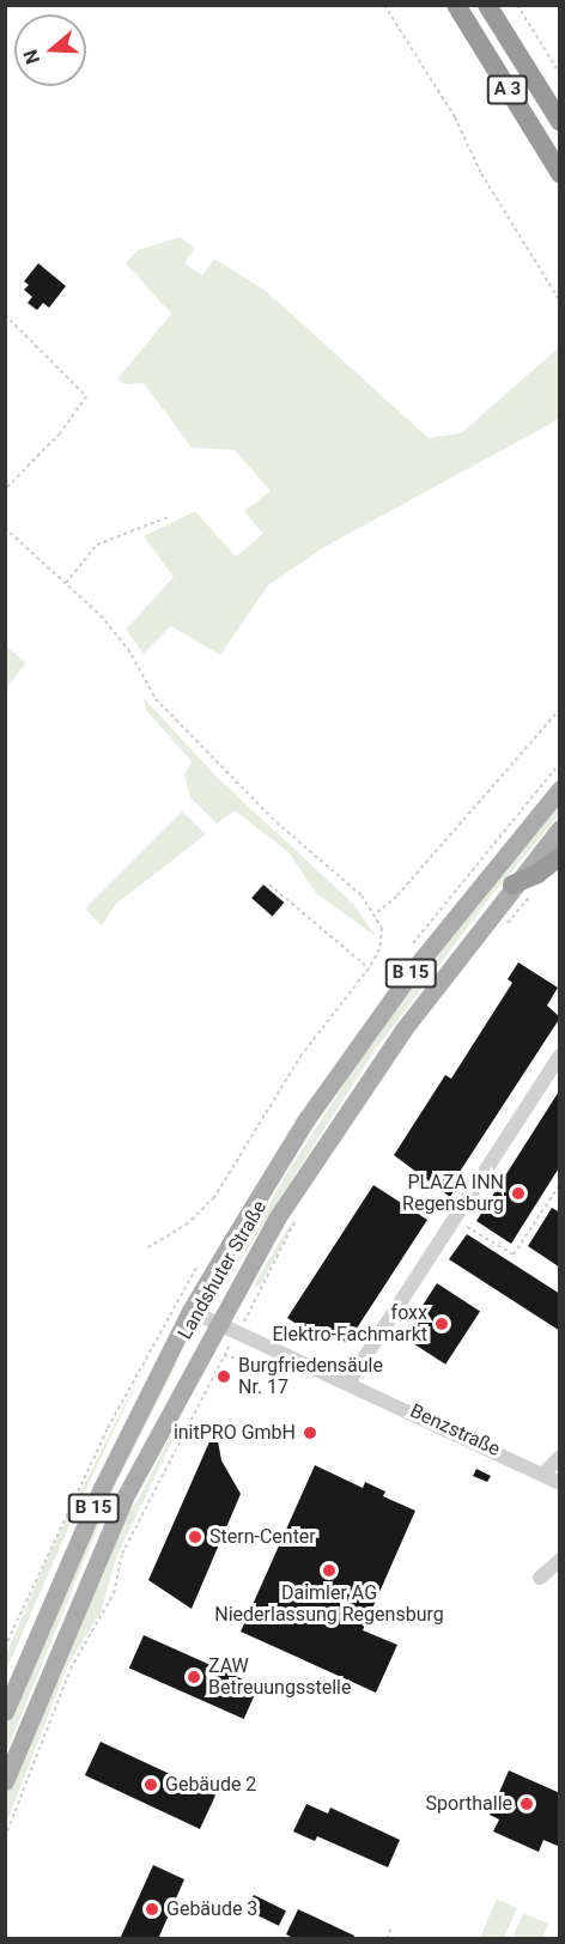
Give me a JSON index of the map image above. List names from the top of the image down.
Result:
{
  "streets": {
    "highway": ["A 3"],
    "main road": ["B 15", "Landshuter Straße"],
    "street": ["Benzstraße"]
  },
  "crossings": [
    ["Landshuter Straße", "Benzstraße"]
  ],
  "places": [
    "PLAZA INN Regensburg",
    "foxx Elektro-Fachmarkt",
    "Burgfriedensäule Nr. 17",
    "initPRO GmbH",
    "Stern-Center",
    "Daimler AG Niederlassung Regensburg",
    "ZAW Betreuungsstelle",
    "Gebäude 2",
    "Sporthalle",
    "Gebäude 3"
  ],
  "north": "left"
}
